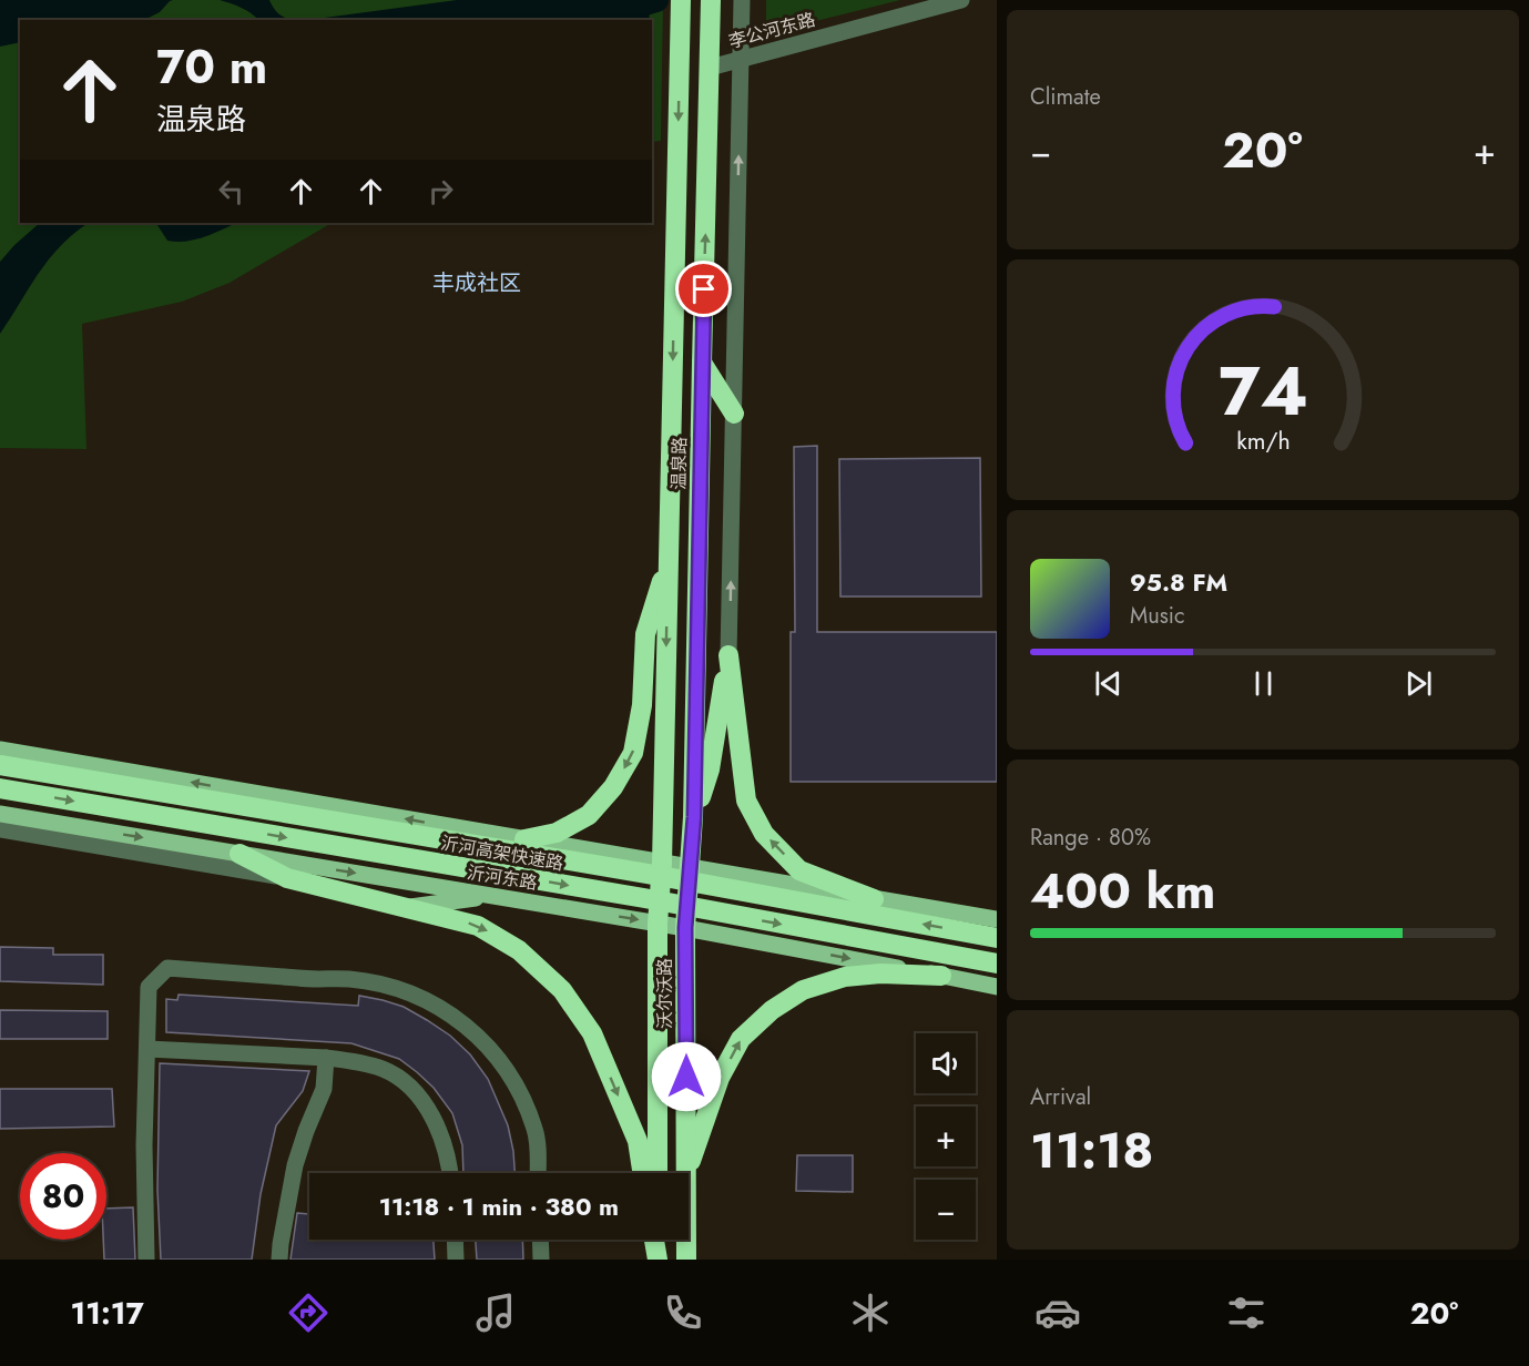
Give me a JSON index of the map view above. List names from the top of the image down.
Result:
{
  "streets": {
    "highway": ["温泉路", "沂河高架快速路", "沃尔沃路"],
    "main road": ["沂河东路"],
    "street": ["李公河东路"]
  },
  "crossings": [
    ["李公河东路", "温泉路"],
    ["温泉路", "沂河东路"],
    ["温泉路", "沃尔沃路"],
    ["沂河东路", "沃尔沃路"]
  ],
  "districts": ["丰成社区"],
  "page": {
    "tile": [
      "Climate",
      ["Range · 80%", "400 km"],
      ["Arrival", "11:18"]
    ],
    "turn": ["70 m", "温泉路"],
    "heat": ["−", "20°", "+"],
    "song": ["95.8 FM", "Music"],
    "map_buttons": ["+", "−"],
    "limit": "80",
    "trip": "11:18 · 1 min · 380 m",
    "tabs": ["11:17", "20°"],
    "gauge": ["74", "km/h"]
  }
}
